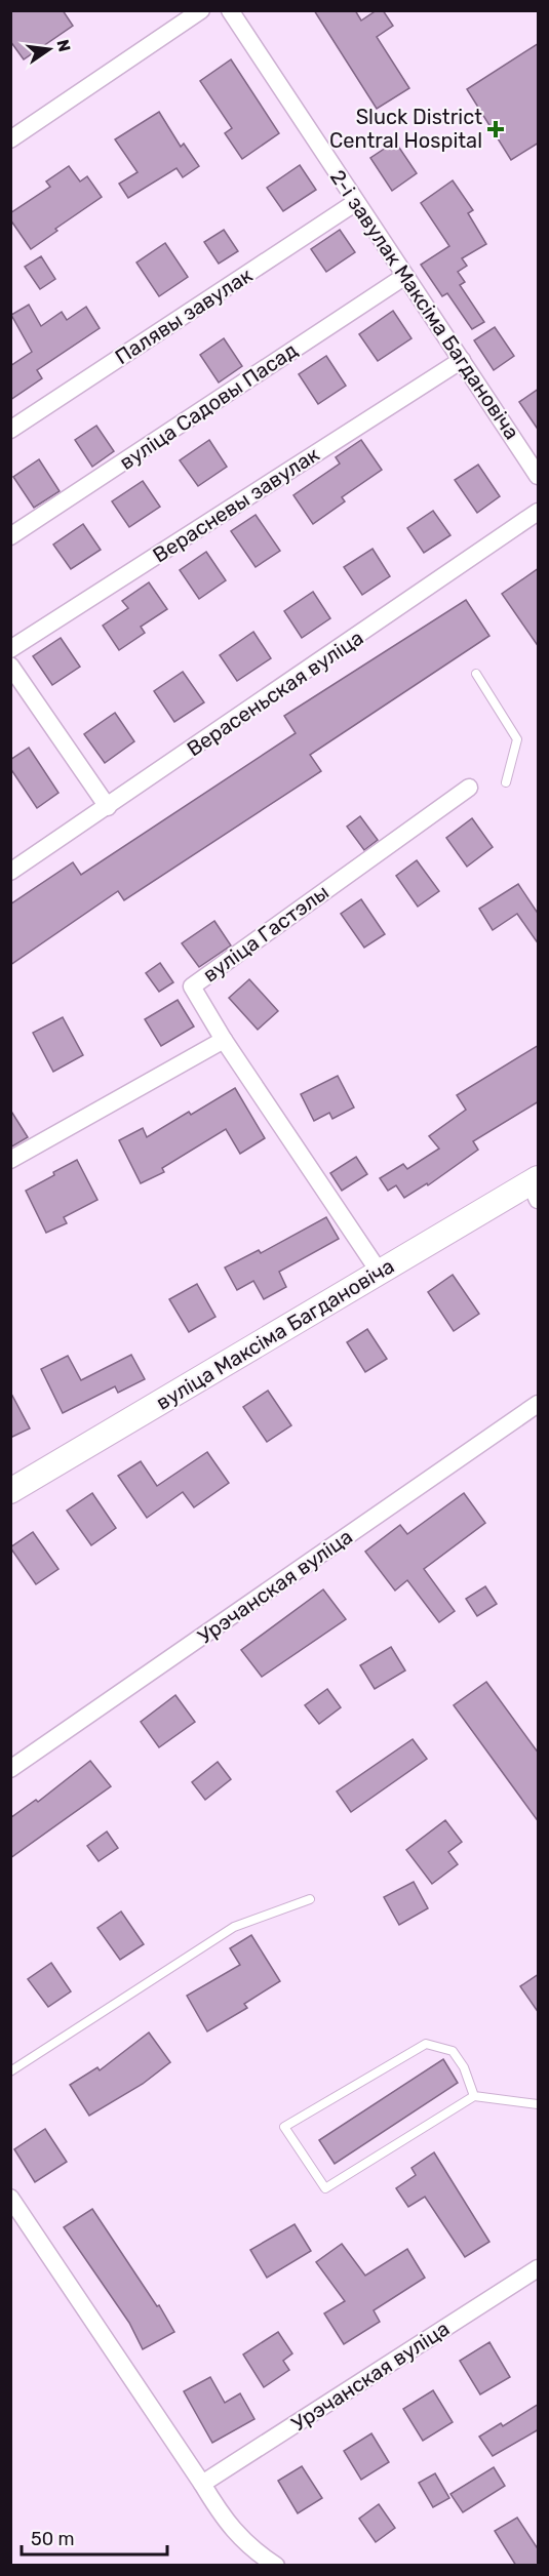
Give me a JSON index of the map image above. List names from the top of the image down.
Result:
{
  "streets": {
    "main road": ["вуліца Максіма Багдановіча"],
    "street": [
      "2-і завулак Максіма Багдановіча",
      "Палявы завулак",
      "вуліца Садовы Пасад",
      "Верасневы завулак",
      "Верасеньская вуліца",
      "вуліца Гастэлы",
      "Урэчанская вуліца"
    ]
  },
  "crossings": [
    ["2-і завулак Максіма Багдановіча", "Палявы завулак"],
    ["2-і завулак Максіма Багдановіча", "вуліца Садовы Пасад"],
    ["2-і завулак Максіма Багдановіча", "Верасневы завулак"]
  ],
  "places": {
    "health": ["Sluck District Central Hospital"]
  },
  "scale_bar": "50 m",
  "north": "right"
}
